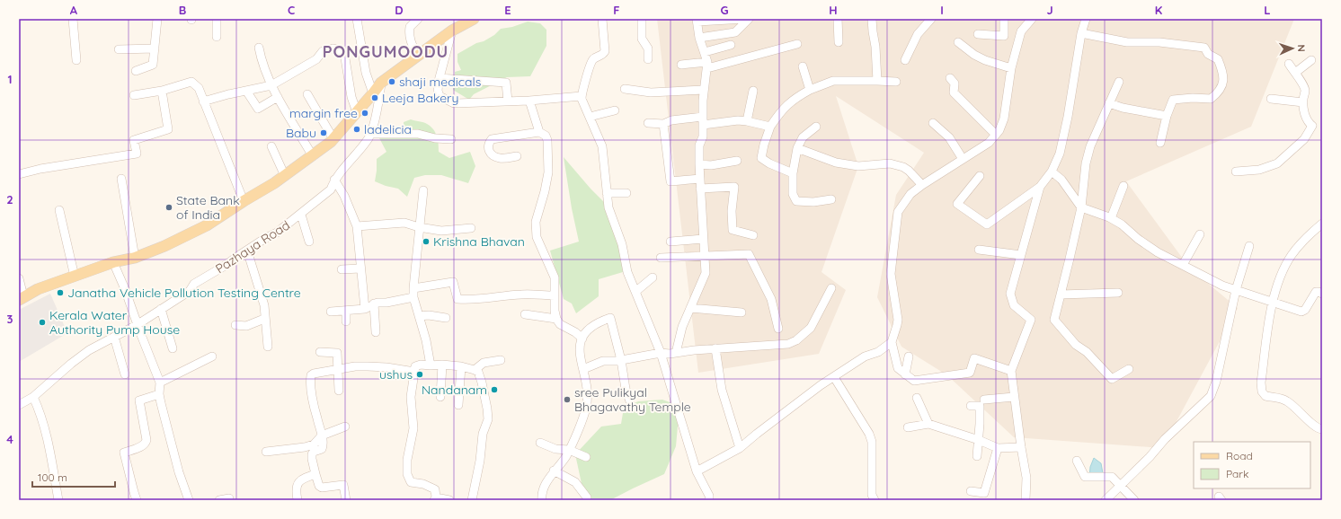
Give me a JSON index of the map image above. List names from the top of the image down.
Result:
{
  "streets": {
    "street": ["Pazhaya Road"]
  },
  "districts": ["PONGUMOODU"],
  "places": [
    "shaji medicals",
    "Leeja Bakery",
    "margin free",
    "ladelicia",
    "Babu",
    "State Bank of India",
    "Krishna Bhavan",
    "Janatha Vehicle Pollution Testing Centre",
    "Kerala Water Authority Pump House",
    "ushus",
    "Nandanam",
    "sree Pulikyal Bhagavathy Temple"
  ],
  "legend": ["Road", "Park"],
  "scale_bar": "100 m",
  "north": "right",
  "grid": {
    "columns": [
      "A",
      "B",
      "C",
      "D",
      "E",
      "F",
      "G",
      "H",
      "I",
      "J",
      "K",
      "L"
    ],
    "rows": [
      "1",
      "2",
      "3",
      "4"
    ]
  }
}
